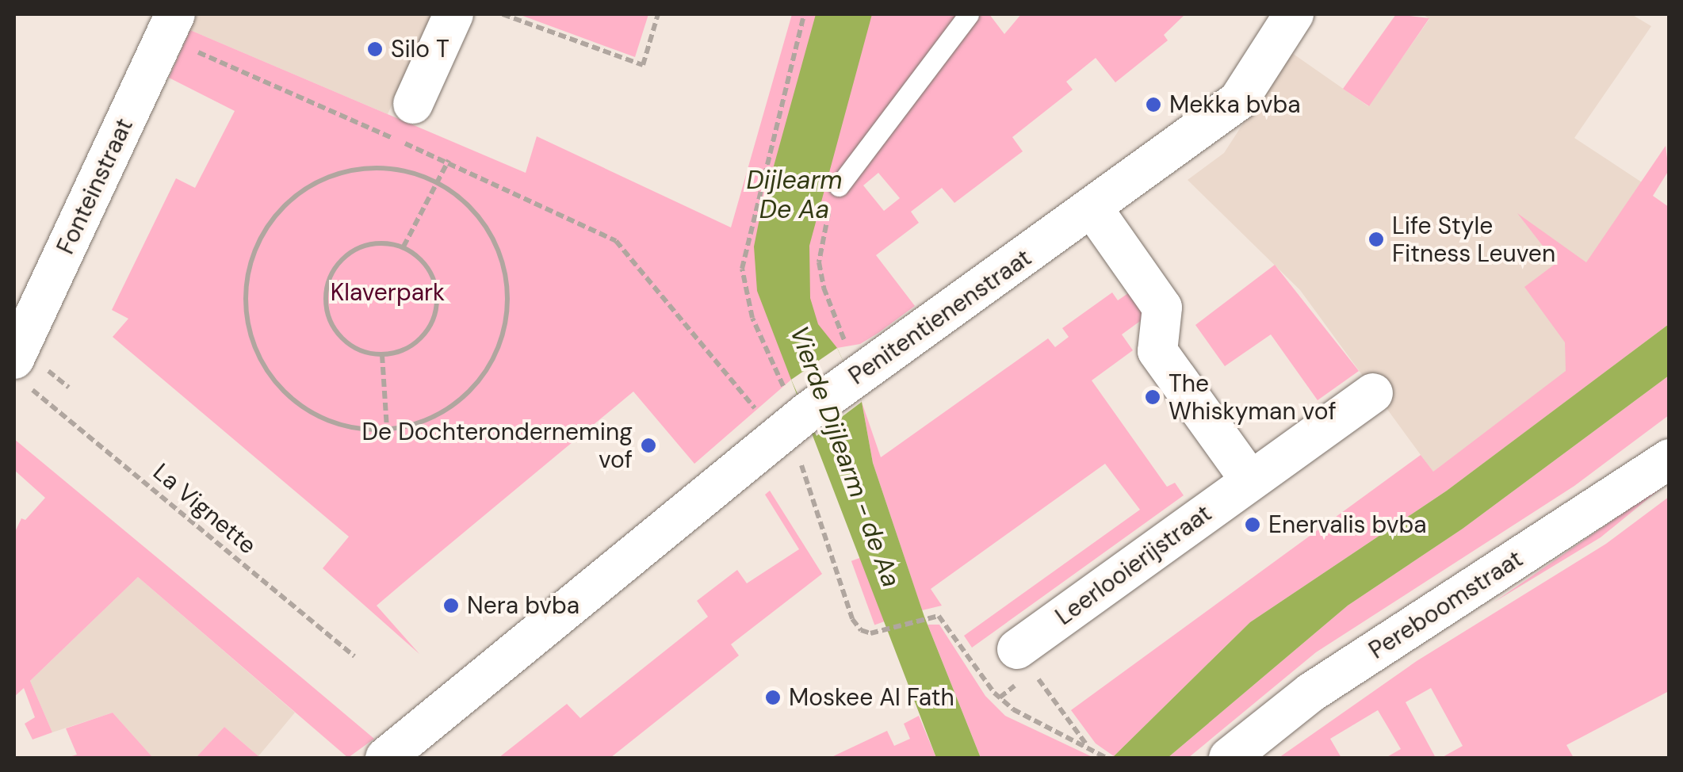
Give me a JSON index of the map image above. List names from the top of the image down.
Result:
{
  "streets": {
    "street": [
      "Fonteinstraat",
      "Penitentienenstraat",
      "Leerlooierijstraat",
      "Pereboomstraat"
    ],
    "path": ["La Vignette"]
  },
  "crossings": [
    ["Fonteinstraat", "La Vignette"]
  ],
  "water": ["Dijlearm De Aa", "Vierde Dijlearm - de Aa"],
  "parks": ["Klaverpark"],
  "places": [
    "Silo T",
    "Mekka bvba",
    "Life Style Fitness Leuven",
    "The Whiskyman vof",
    "De Dochteronderneming vof",
    "Enervalis bvba",
    "Nera bvba",
    "Moskee Al Fath"
  ]
}
